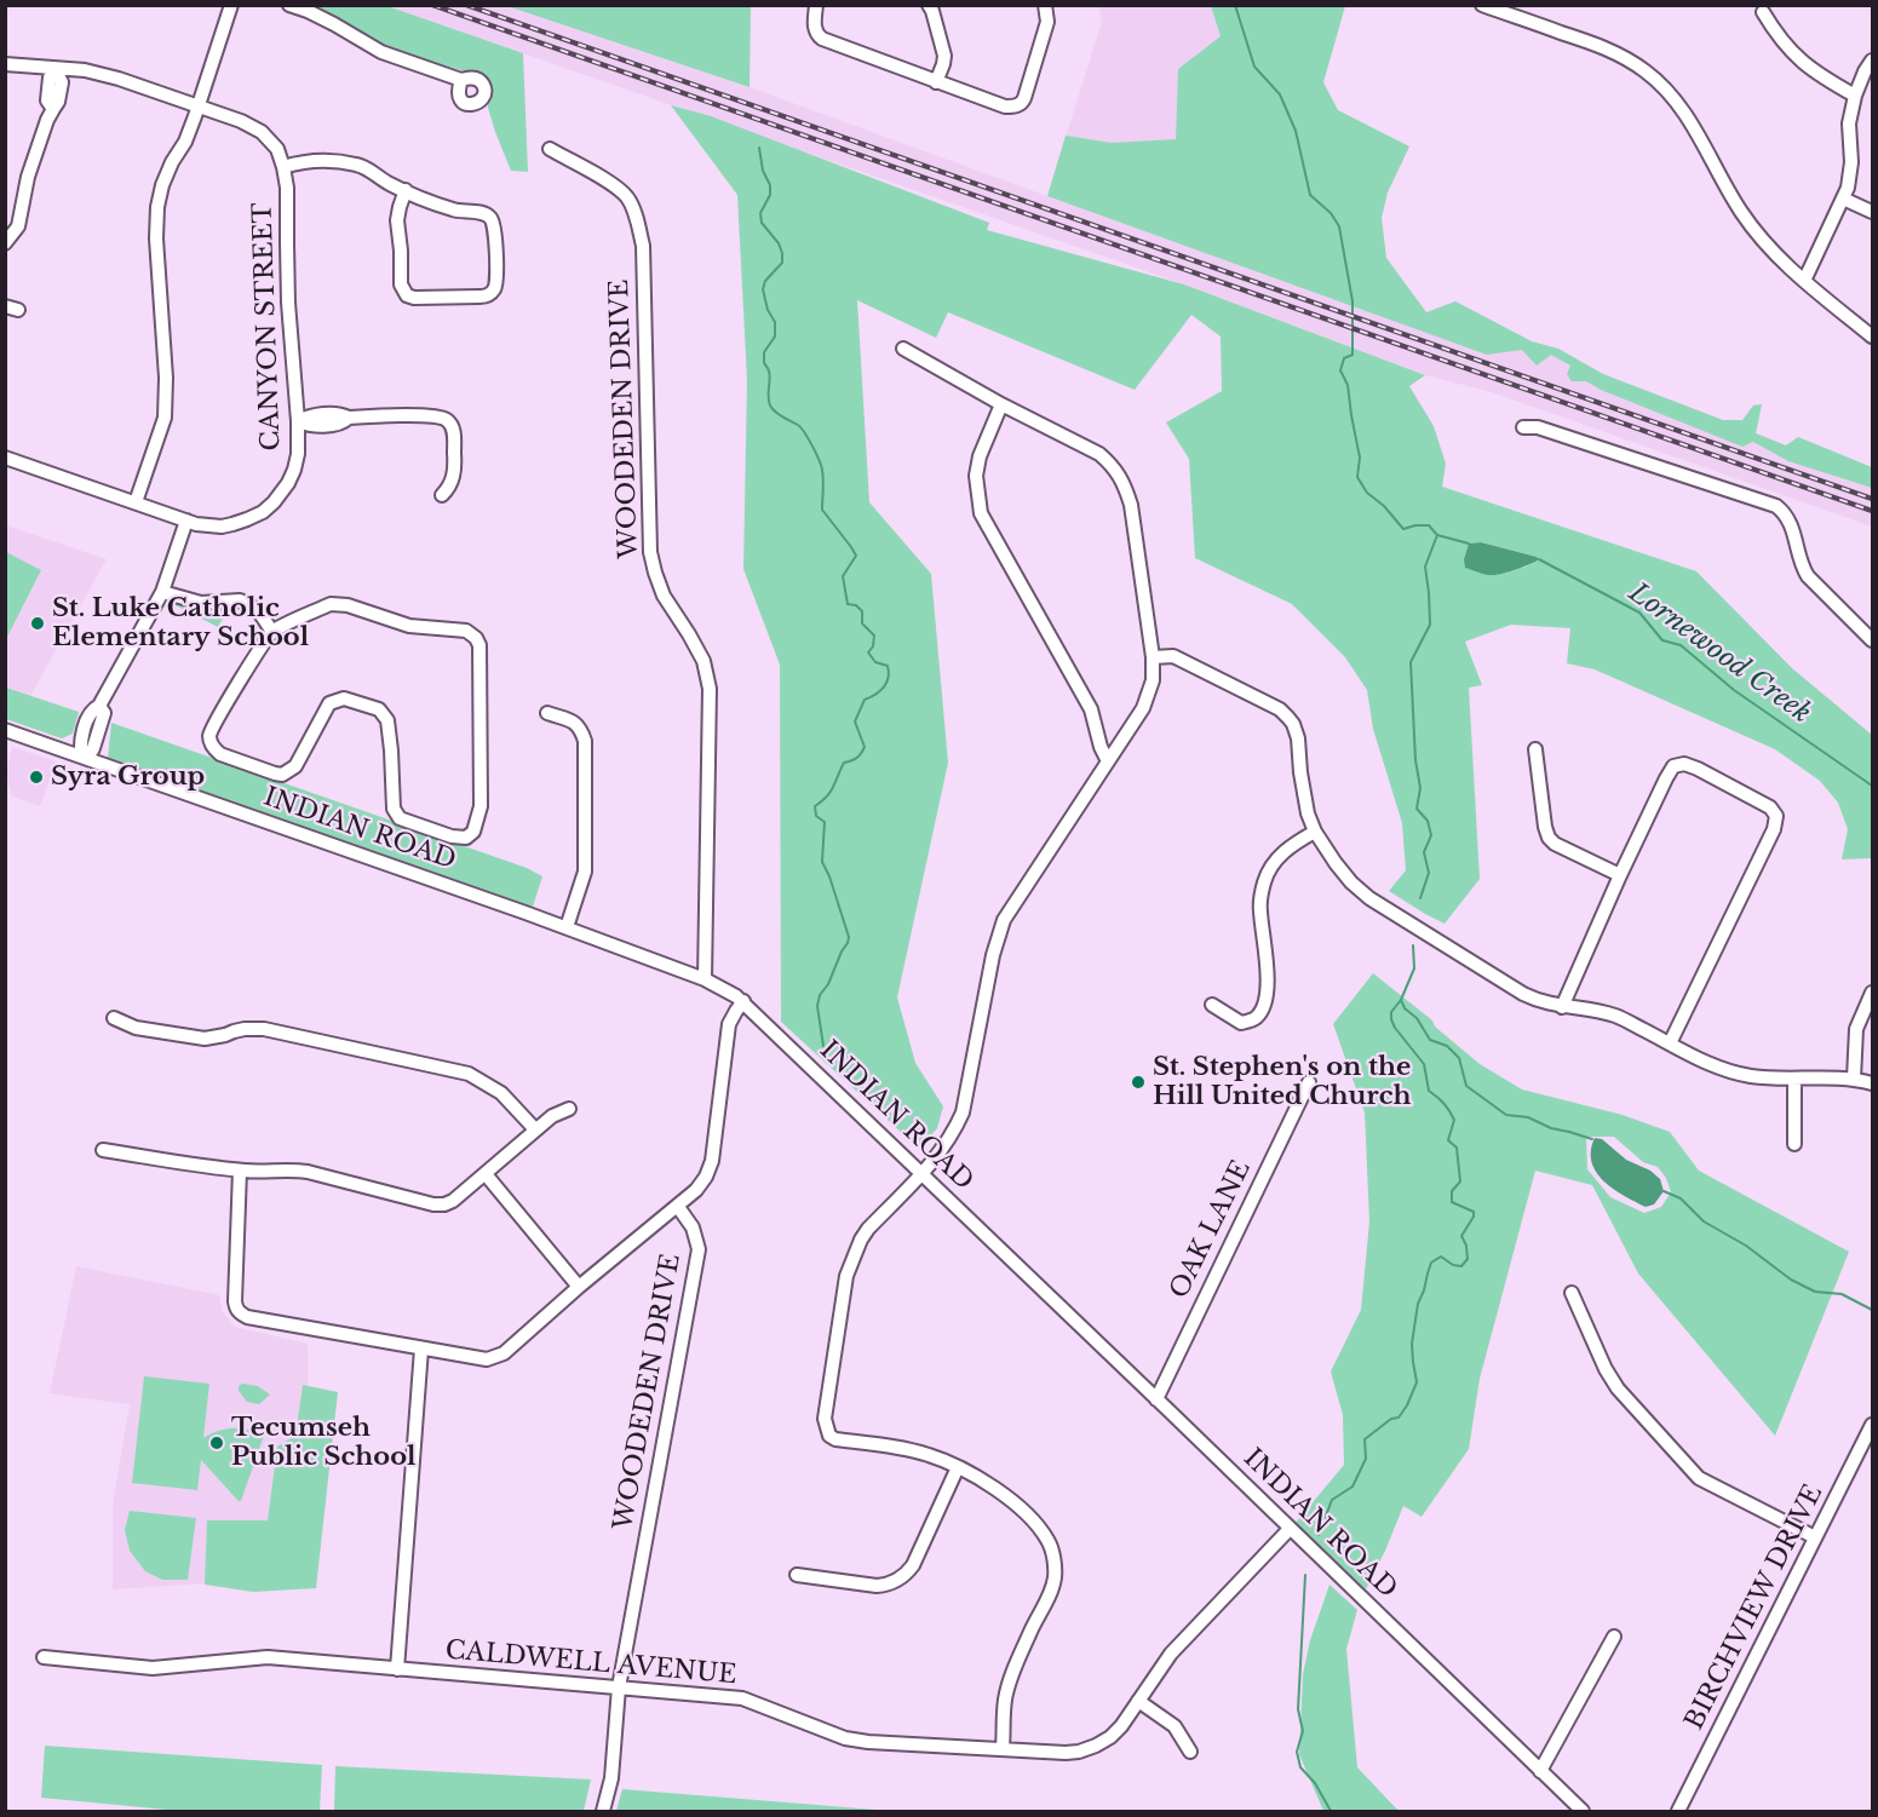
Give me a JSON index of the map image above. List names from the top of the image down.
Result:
{
  "streets": {
    "street": [
      "CANYON STREET",
      "WOODEDEN DRIVE",
      "INDIAN ROAD",
      "OAK LANE",
      "BIRCHVIEW DRIVE",
      "CALDWELL AVENUE"
    ]
  },
  "crossings": [
    ["WOODEDEN DRIVE", "INDIAN ROAD"],
    ["WOODEDEN DRIVE", "CALDWELL AVENUE"],
    ["INDIAN ROAD", "OAK LANE"],
    ["INDIAN ROAD", "CALDWELL AVENUE"]
  ],
  "water": ["Lornewood Creek"],
  "places": [
    "St. Luke Catholic Elementary School",
    "Syra Group",
    "St. Stephen's on the Hill United Church",
    "Tecumseh Public School"
  ]
}
